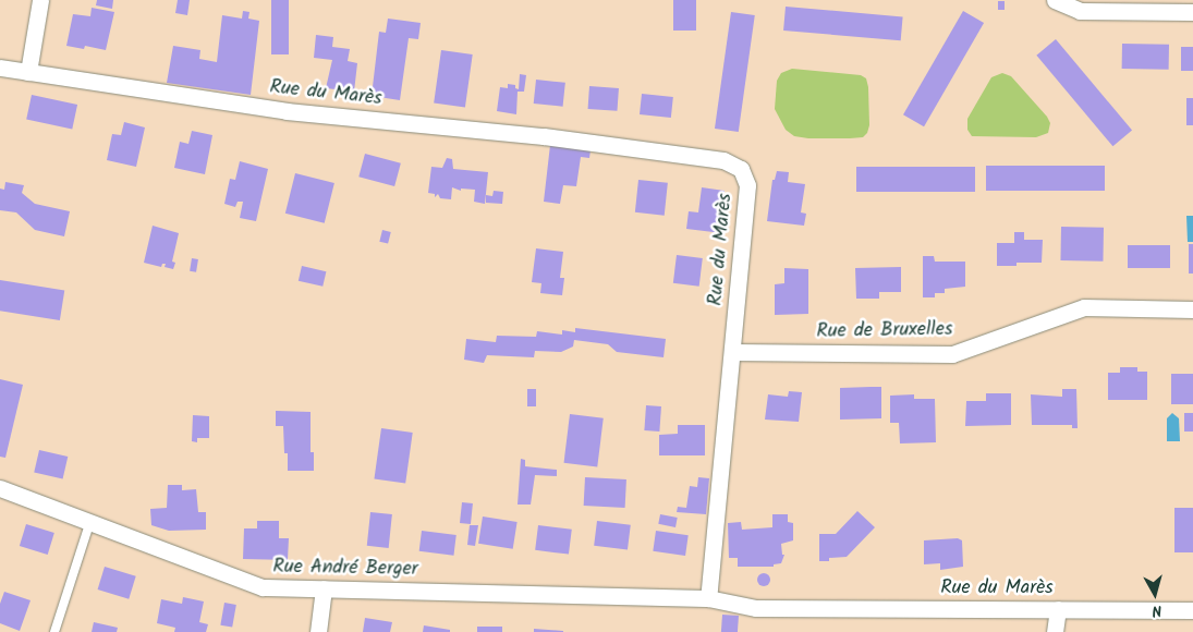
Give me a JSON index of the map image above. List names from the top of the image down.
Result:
{
  "streets": {
    "street": ["Rue du Marès", "Rue de Bruxelles", "Rue André Berger"]
  },
  "crossings": [
    ["Rue du Marès", "Rue de Bruxelles"],
    ["Rue du Marès", "Rue André Berger"]
  ],
  "north": "bottom"
}
